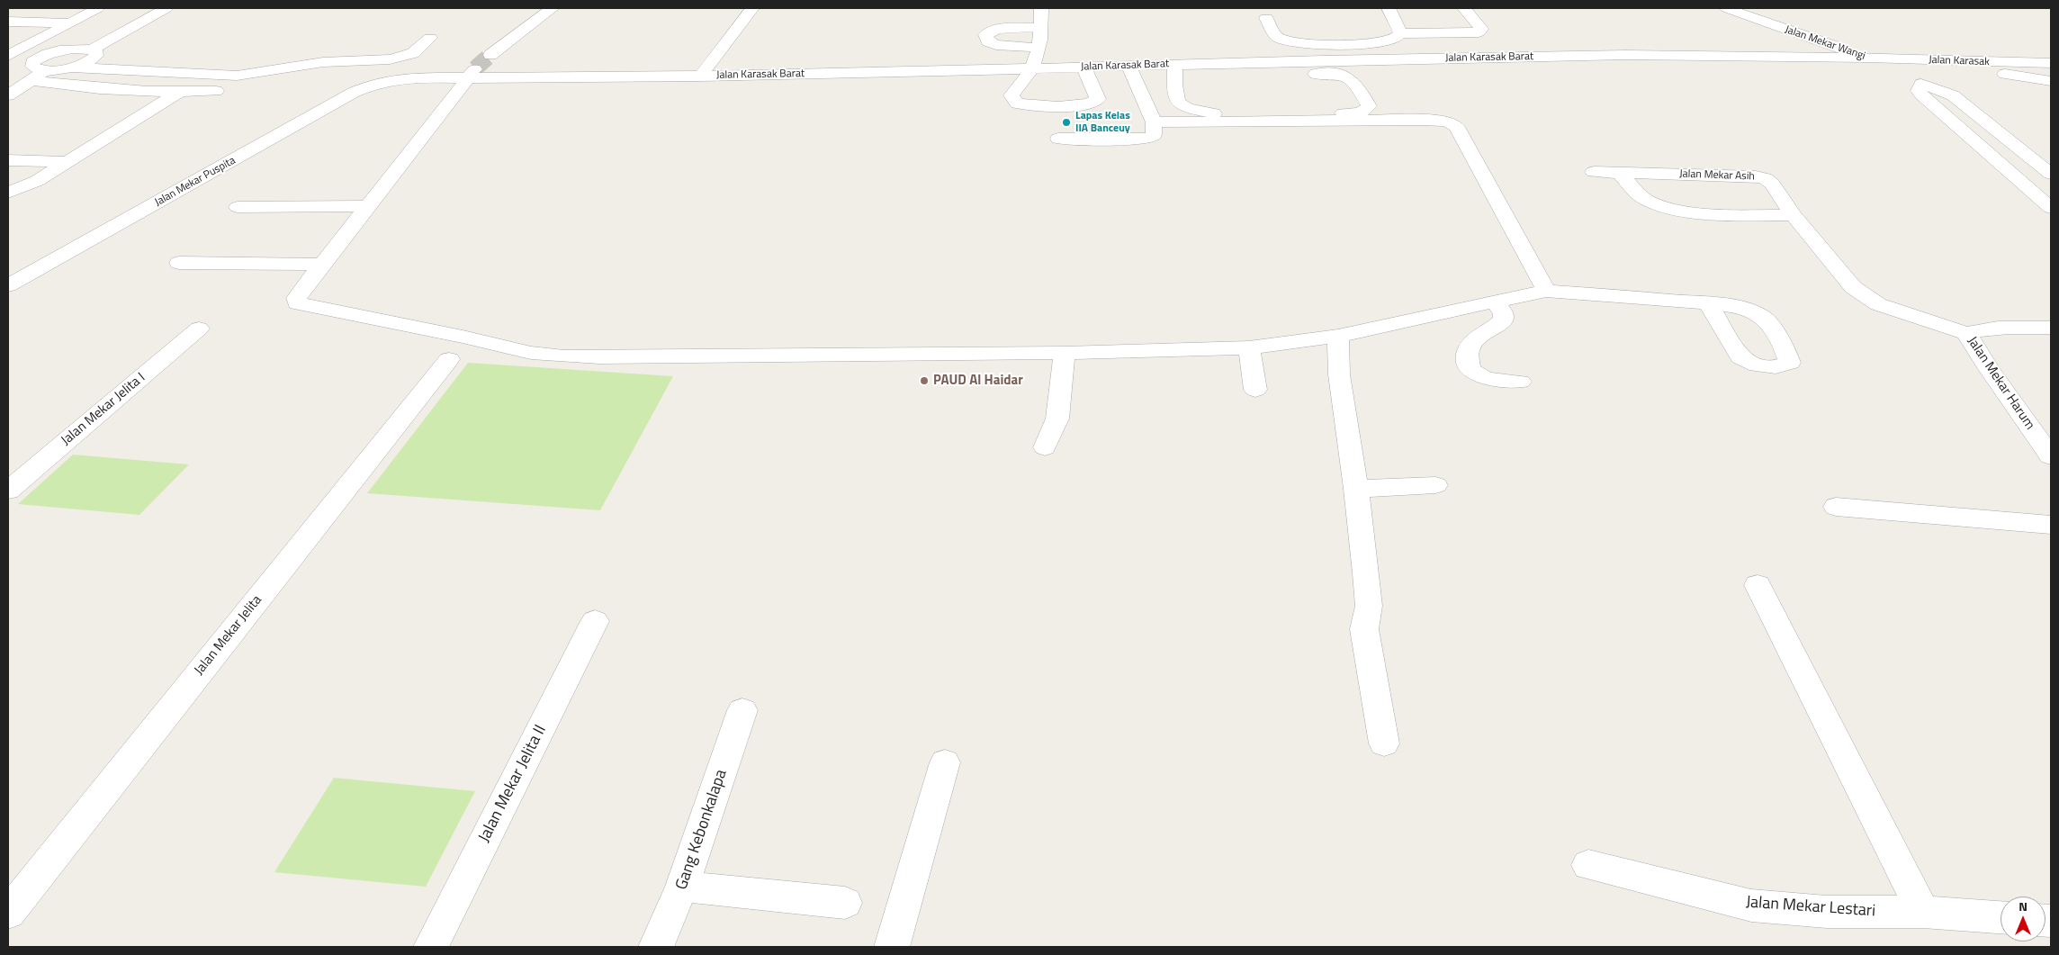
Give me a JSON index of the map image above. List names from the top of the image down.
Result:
{
  "streets": {
    "street": [
      "Jalan Mekar Wangi",
      "Jalan Karasak Barat",
      "Jalan Karasak",
      "Jalan Mekar Asih",
      "Jalan Mekar Puspita",
      "Jalan Mekar Harum",
      "Jalan Mekar Jelita I",
      "Jalan Mekar Jelita",
      "Jalan Mekar Jelita II",
      "Gang Kebonkalapa",
      "Jalan Mekar Lestari"
    ]
  },
  "crossings": [
    ["Jalan Mekar Wangi", "Jalan Karasak Barat"],
    ["Jalan Mekar Wangi", "Jalan Karasak"],
    ["Jalan Karasak Barat", "Jalan Karasak"],
    ["Jalan Karasak Barat", "Jalan Mekar Puspita"],
    ["Jalan Mekar Asih", "Jalan Mekar Harum"]
  ],
  "places": ["Lapas Kelas IIA Banceuy", "PAUD Al Haidar"],
  "north": "top"
}
